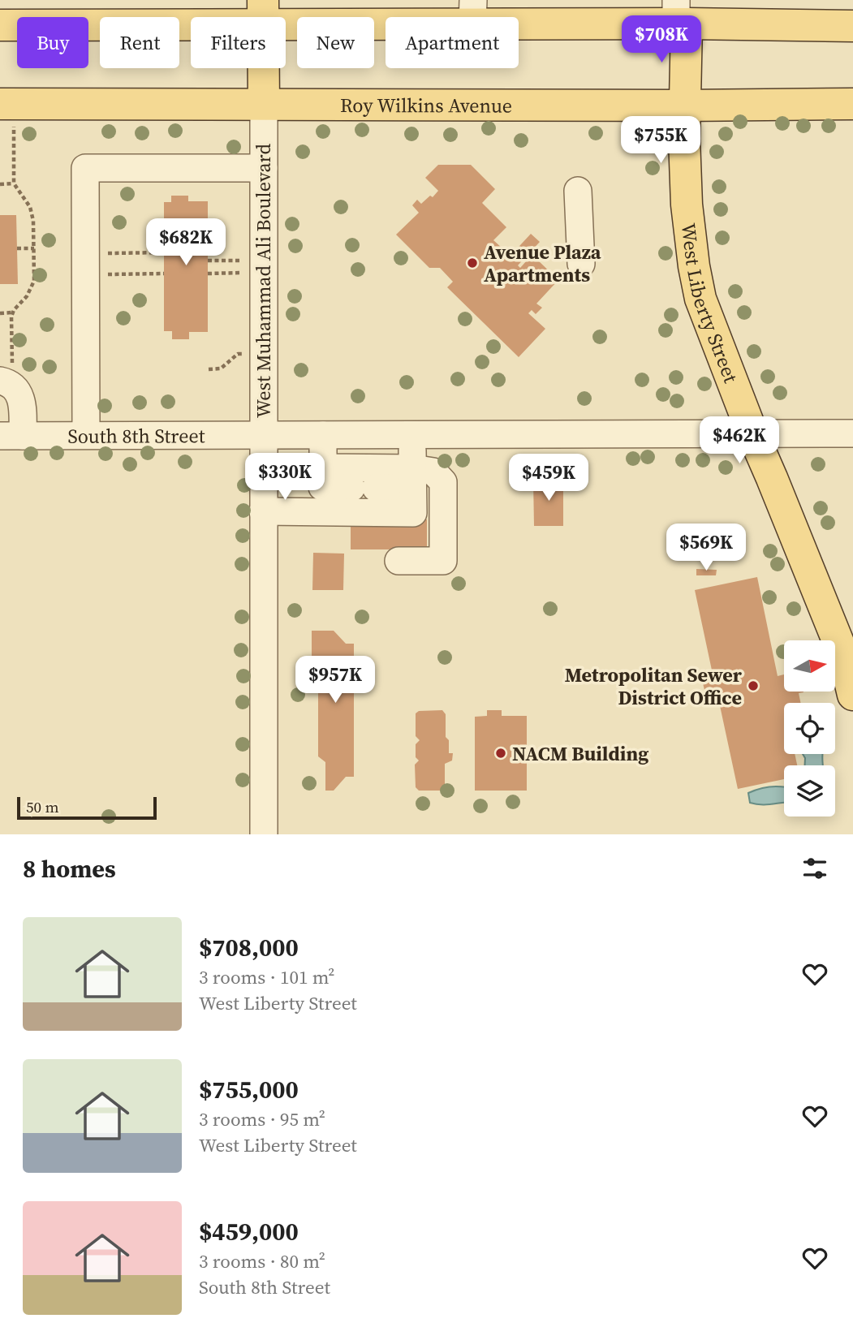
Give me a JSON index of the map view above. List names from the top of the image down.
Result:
{
  "streets": {
    "main road": ["Roy Wilkins Avenue", "West Muhammad Ali Boulevard", "West Liberty Street"],
    "street": ["South 8th Street"]
  },
  "crossings": [
    ["Roy Wilkins Avenue", "West Muhammad Ali Boulevard"],
    ["Roy Wilkins Avenue", "West Liberty Street"],
    ["West Muhammad Ali Boulevard", "South 8th Street"],
    ["West Liberty Street", "South 8th Street"]
  ],
  "places": ["Avenue Plaza Apartments", "Metropolitan Sewer District Office", "NACM Building"],
  "scale_bar": "50 m",
  "north": "right",
  "page": {
    "price": [
      "$708K",
      "$755K",
      "$682K",
      "$462K",
      "$330K",
      "$459K",
      "$569K",
      "$957K"
    ],
    "chip": [
      "Buy",
      "Rent",
      "Filters",
      "New",
      "Apartment"
    ],
    "scale": "50 m",
    "heading": "8 homes",
    "list": [
      {
        "name": "$708,000",
        "note": "3 rooms · 101 m² · West Liberty Street"
      },
      {
        "name": "$755,000",
        "note": "3 rooms · 95 m² · West Liberty Street"
      },
      {
        "name": "$459,000",
        "note": "3 rooms · 80 m² · South 8th Street"
      }
    ]
  }
}
